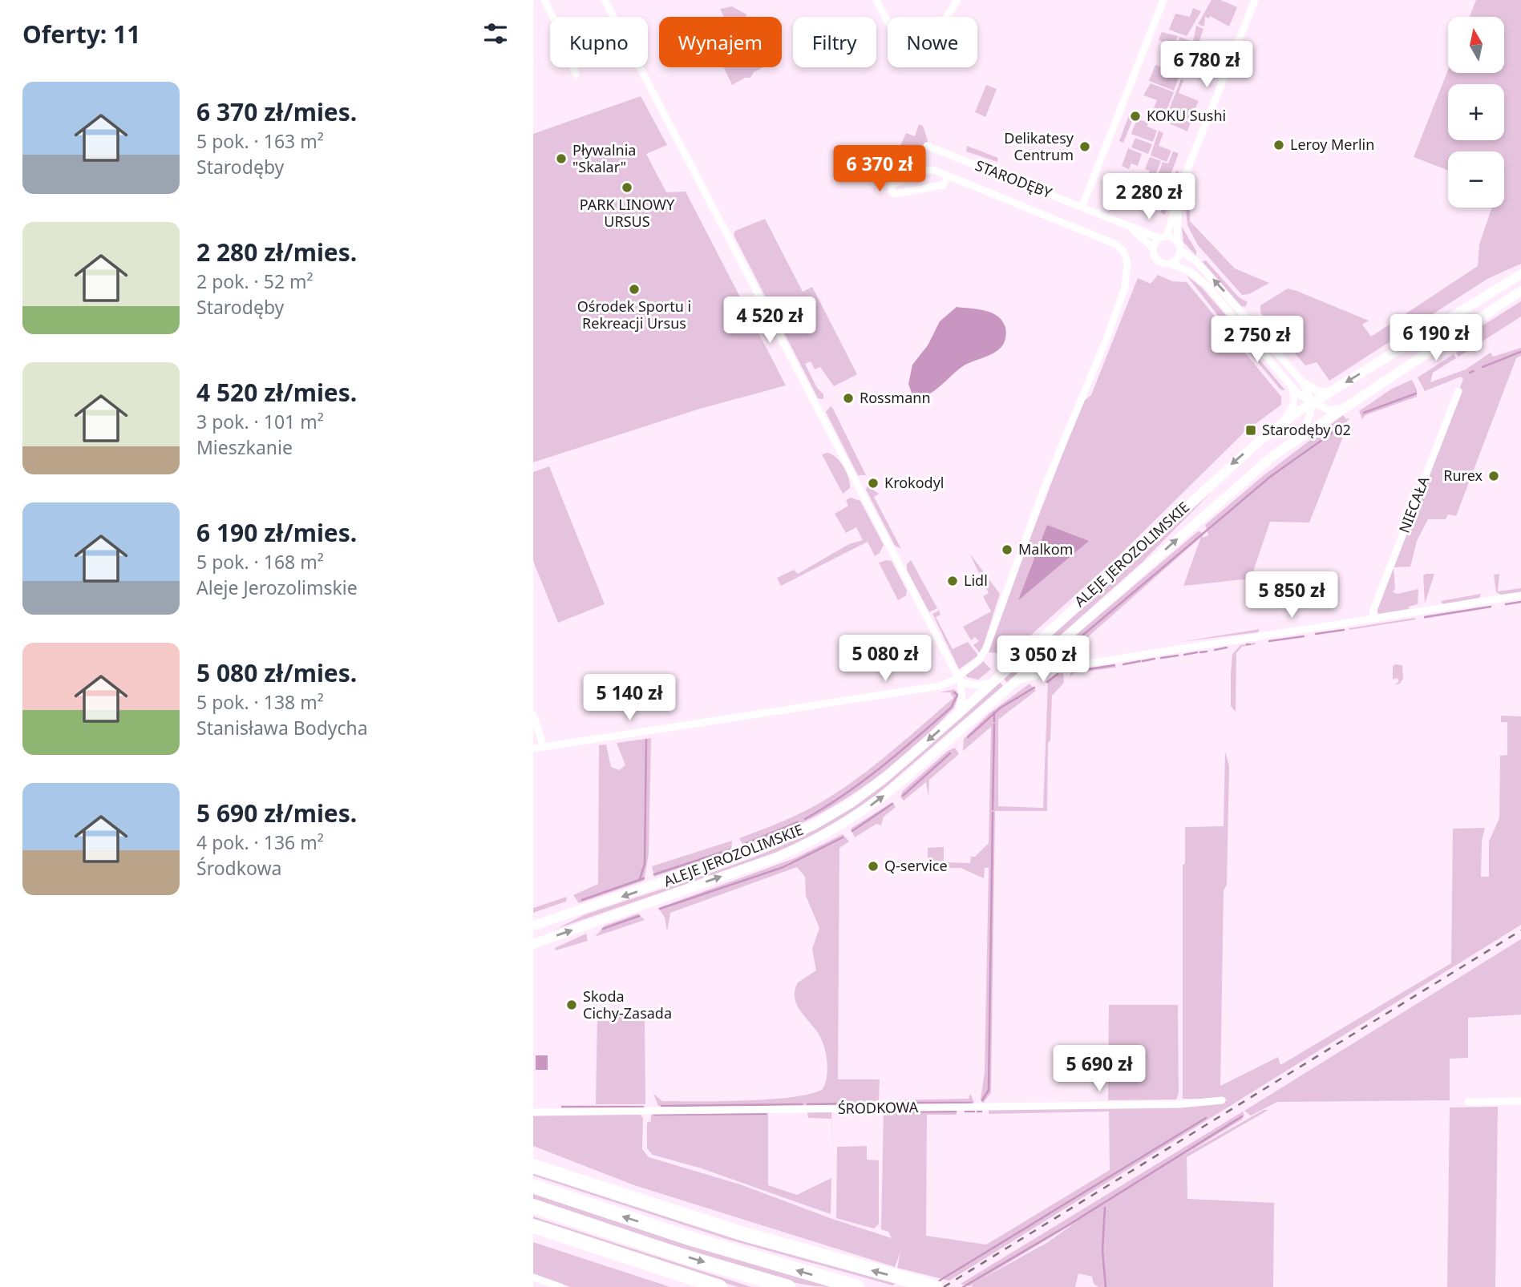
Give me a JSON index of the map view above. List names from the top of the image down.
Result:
{
  "streets": {
    "main road": ["ALEJE JEROZOLIMSKIE"],
    "street": ["STARODĘBY", "NIECAŁA", "ŚRODKOWA"]
  },
  "places": {
    "other": [
      "KOKU Sushi",
      "Leroy Merlin",
      "Delikatesy Centrum",
      "Pływalnia \"Skalar\"",
      "PARK LINOWY URSUS",
      "Ośrodek Sportu i Rekreacji Ursus",
      "Rossmann",
      "Rurex",
      "Krokodyl",
      "Malkom",
      "Lidl",
      "Q-service",
      "Skoda Cichy-Zasada"
    ],
    "transit": ["Starodęby 02"]
  },
  "north": "top",
  "page": {
    "heading": "Oferty: 11",
    "map_buttons": ["+", "−"],
    "chip": [
      "Kupno",
      "Wynajem",
      "Filtry",
      "Nowe"
    ],
    "price": [
      "6 780 zł",
      "6 370 zł",
      "2 280 zł",
      "4 520 zł",
      "6 190 zł",
      "2 750 zł",
      "5 850 zł",
      "5 080 zł",
      "3 050 zł",
      "5 140 zł",
      "5 690 zł"
    ],
    "list": [
      {
        "name": "6 370 zł/mies.",
        "note": "5 pok. · 163 m² · Starodęby"
      },
      {
        "name": "2 280 zł/mies.",
        "note": "2 pok. · 52 m² · Starodęby"
      },
      {
        "name": "4 520 zł/mies.",
        "note": "3 pok. · 101 m² · Mieszkanie"
      },
      {
        "name": "6 190 zł/mies.",
        "note": "5 pok. · 168 m² · Aleje Jerozolimskie"
      },
      {
        "name": "5 080 zł/mies.",
        "note": "5 pok. · 138 m² · Stanisława Bodycha"
      },
      {
        "name": "5 690 zł/mies.",
        "note": "4 pok. · 136 m² · Środkowa"
      }
    ]
  }
}
